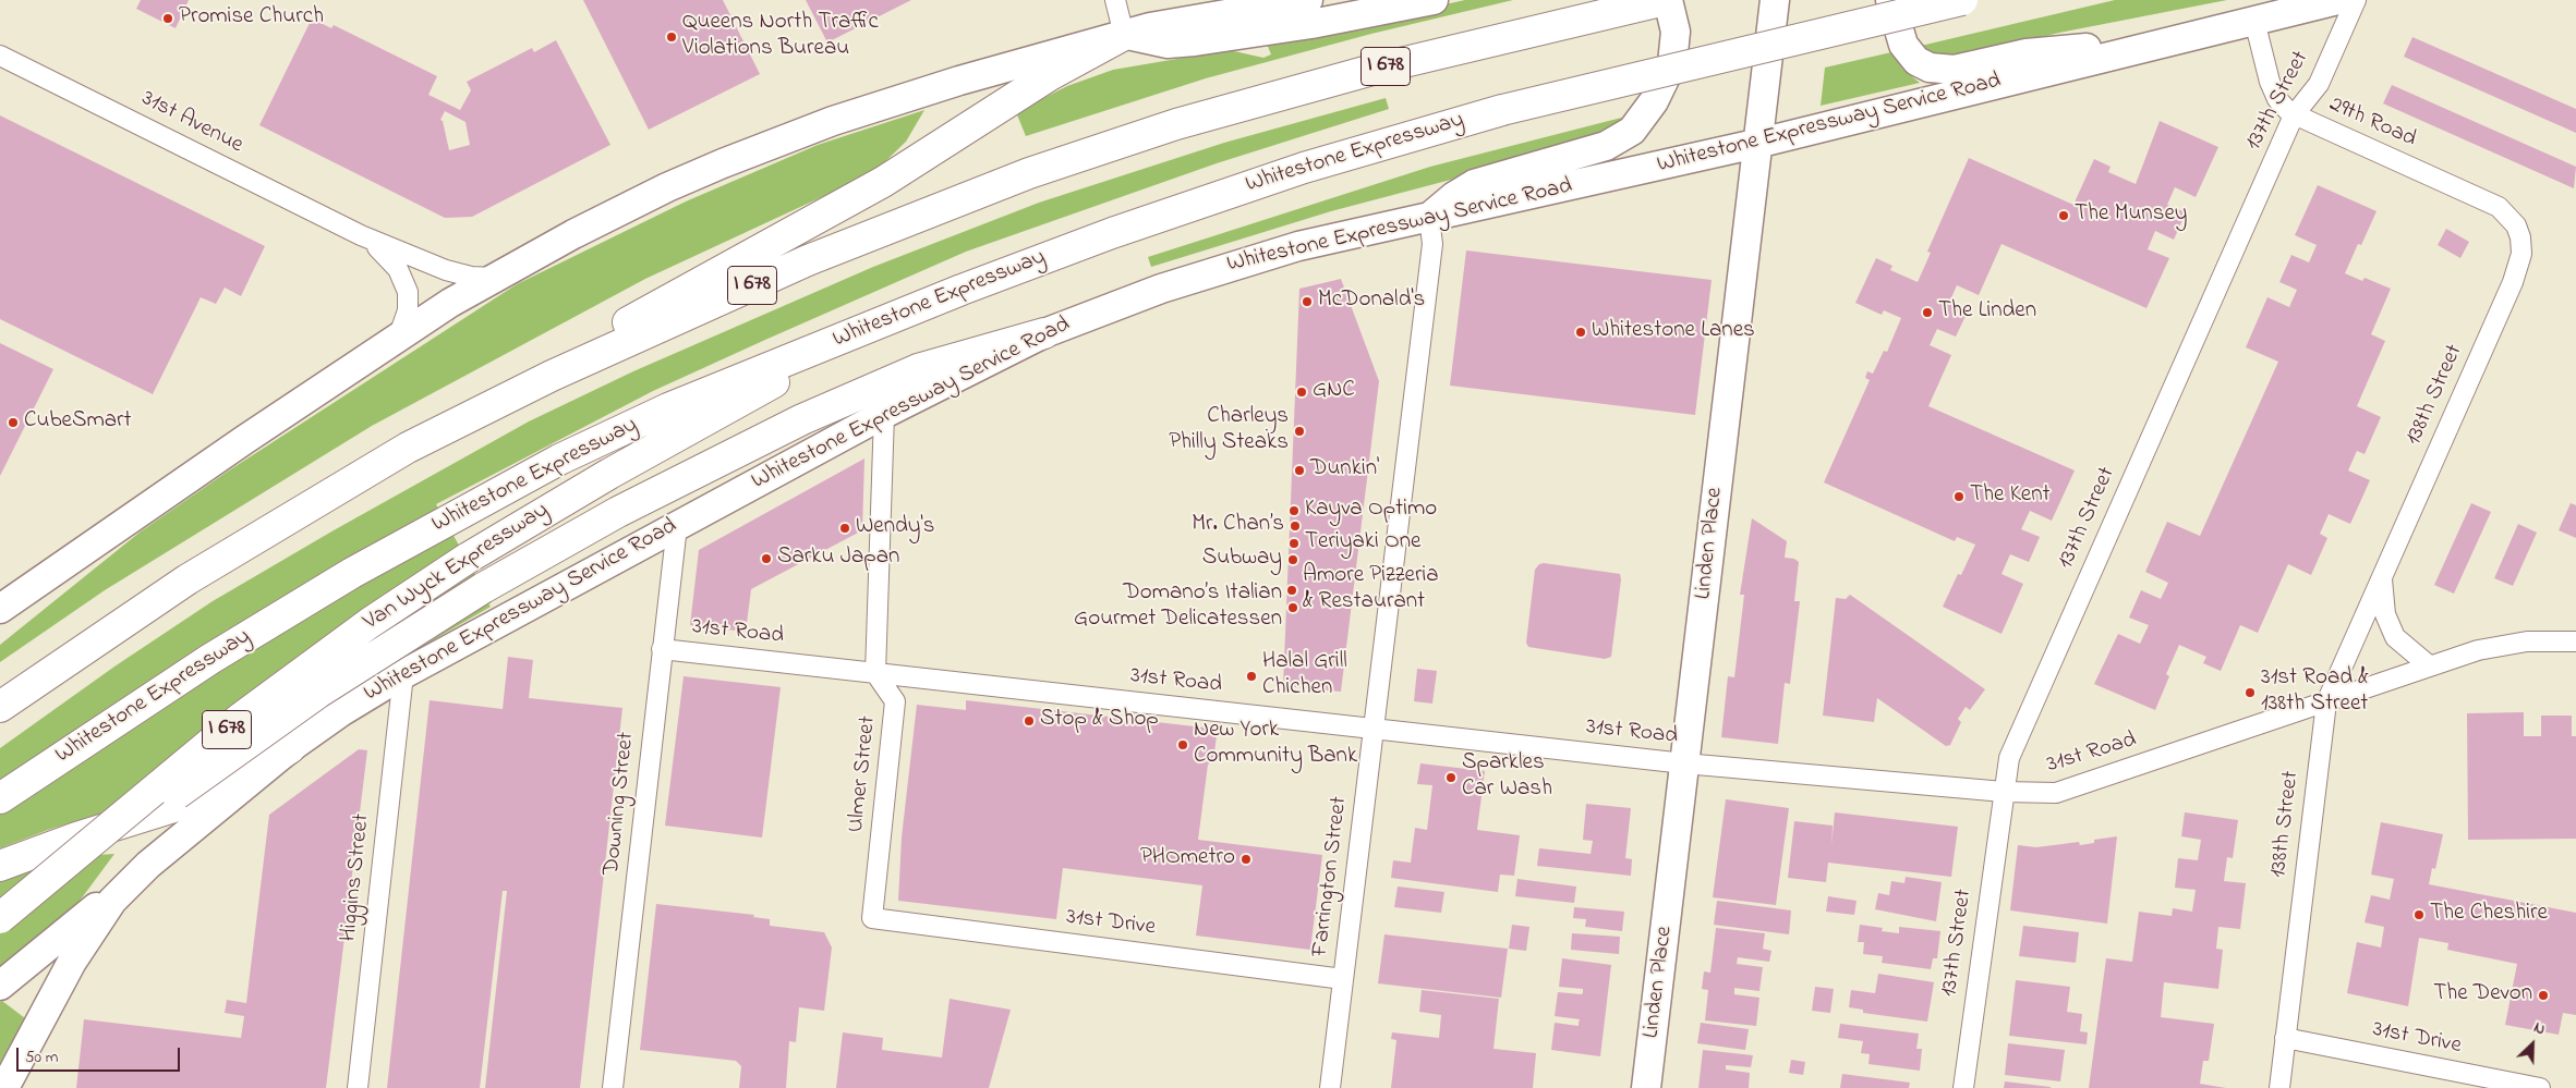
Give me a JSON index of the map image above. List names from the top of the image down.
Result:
{
  "streets": {
    "highway": ["I 678", "Whitestone Expressway", "Van Wyck Expressway"],
    "main road": ["Whitestone Expressway Service Road", "Linden Place"],
    "street": [
      "137th Street",
      "31st Avenue",
      "29th Road",
      "138th Street",
      "31st Road",
      "Ulmer Street",
      "Downing Street",
      "Farrington Street",
      "Higgins Street",
      "31st Drive"
    ]
  },
  "crossings": [
    ["137th Street", "29th Road"],
    ["137th Street", "31st Road"],
    ["29th Road", "Whitestone Expressway Service Road"],
    ["29th Road", "138th Street"],
    ["Whitestone Expressway Service Road", "Linden Place"],
    ["Whitestone Expressway Service Road", "Downing Street"],
    ["Whitestone Expressway Service Road", "Farrington Street"],
    ["Whitestone Expressway Service Road", "Higgins Street"],
    ["Whitestone Expressway", "Van Wyck Expressway"],
    ["138th Street", "31st Road"],
    ["138th Street", "31st Drive"],
    ["Linden Place", "31st Road"],
    ["31st Road", "Ulmer Street"],
    ["31st Road", "Downing Street"],
    ["31st Road", "Farrington Street"],
    ["Ulmer Street", "31st Drive"],
    ["Farrington Street", "31st Drive"]
  ],
  "places": [
    "Promise Church",
    "Queens North Traffic Violations Bureau",
    "The Munsey",
    "McDonald's",
    "The Linden",
    "Whitestone Lanes",
    "GNC",
    "CubeSmart",
    "Charleys Philly Steaks",
    "Dunkin'",
    "The Kent",
    "Kayva Optimo",
    "Mr. Chan’s",
    "Wendy's",
    "Teriyaki One",
    "Sarku Japan",
    "Subway",
    "Amore Pizzeria & Restaurant",
    "Domano’s Italian Gourmet Delicatessen",
    "Halal Grill Chichen",
    "31st Road & 138th Street",
    "Stop & Shop",
    "New York Community Bank",
    "Sparkles Car Wash",
    "PHOmetro",
    "The Cheshire",
    "The Devon"
  ],
  "scale_bar": "50 m",
  "north": "top right"
}
